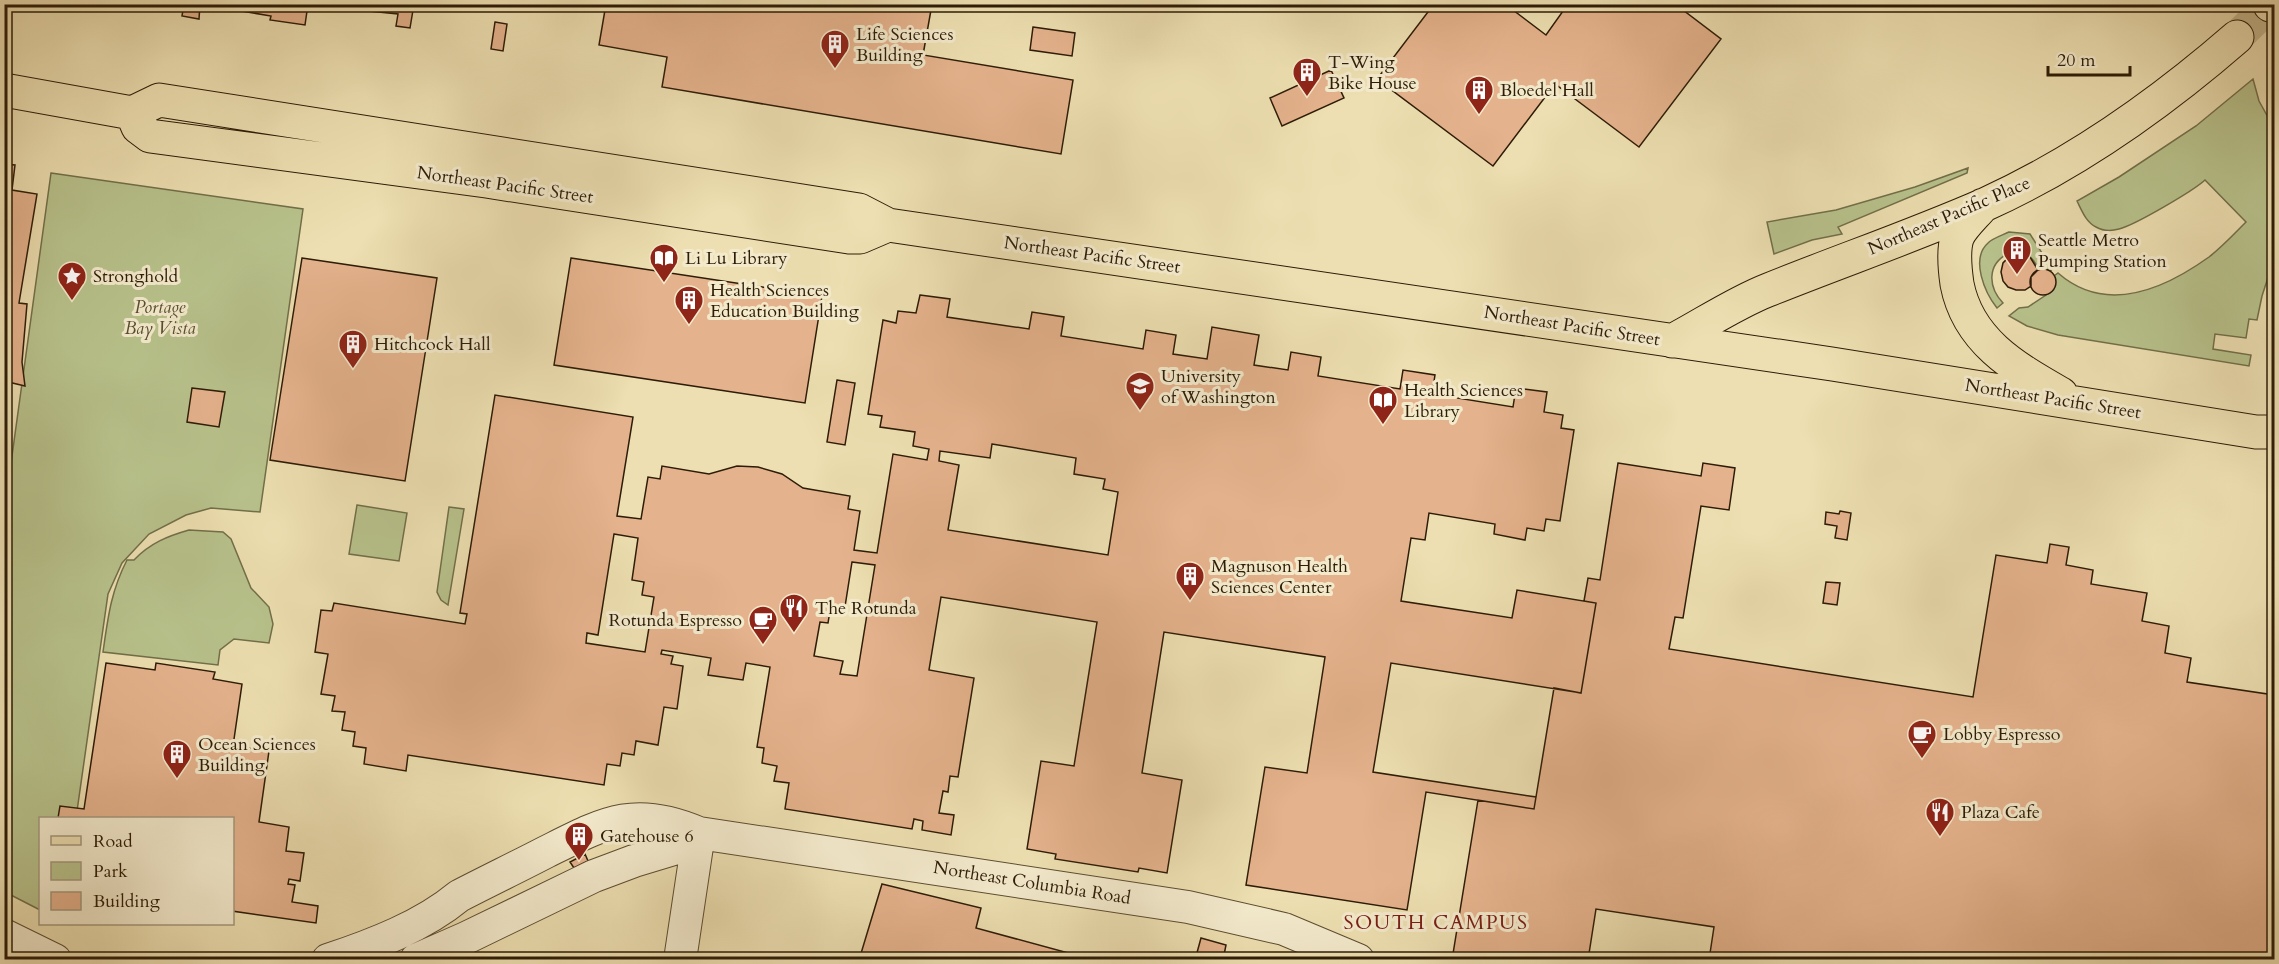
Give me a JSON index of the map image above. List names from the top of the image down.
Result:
{
  "streets": {
    "main road": ["Northeast Pacific Street", "Northeast Pacific Place"],
    "street": ["Northeast Columbia Road"]
  },
  "crossings": [
    ["Northeast Pacific Street", "Northeast Pacific Place"]
  ],
  "districts": ["SOUTH CAMPUS"],
  "parks": ["Portage Bay Vista"],
  "places": {
    "building": [
      "Life Sciences Building",
      "T-Wing Bike House",
      "Bloedel Hall",
      "Seattle Metro Pumping Station",
      "Health Sciences Education Building",
      "Hitchcock Hall",
      "Magnuson Health Sciences Center",
      "Ocean Sciences Building",
      "Gatehouse 6"
    ],
    "library": ["Li Lu Library", "Health Sciences Library"],
    "place": ["Stronghold"],
    "school or university": ["University of Washington"],
    "restaurant": ["The Rotunda", "Plaza Cafe"],
    "cafe": ["Rotunda Espresso", "Lobby Espresso"]
  },
  "legend": ["Road", "Park", "Building"],
  "scale_bar": "20 m"
}
